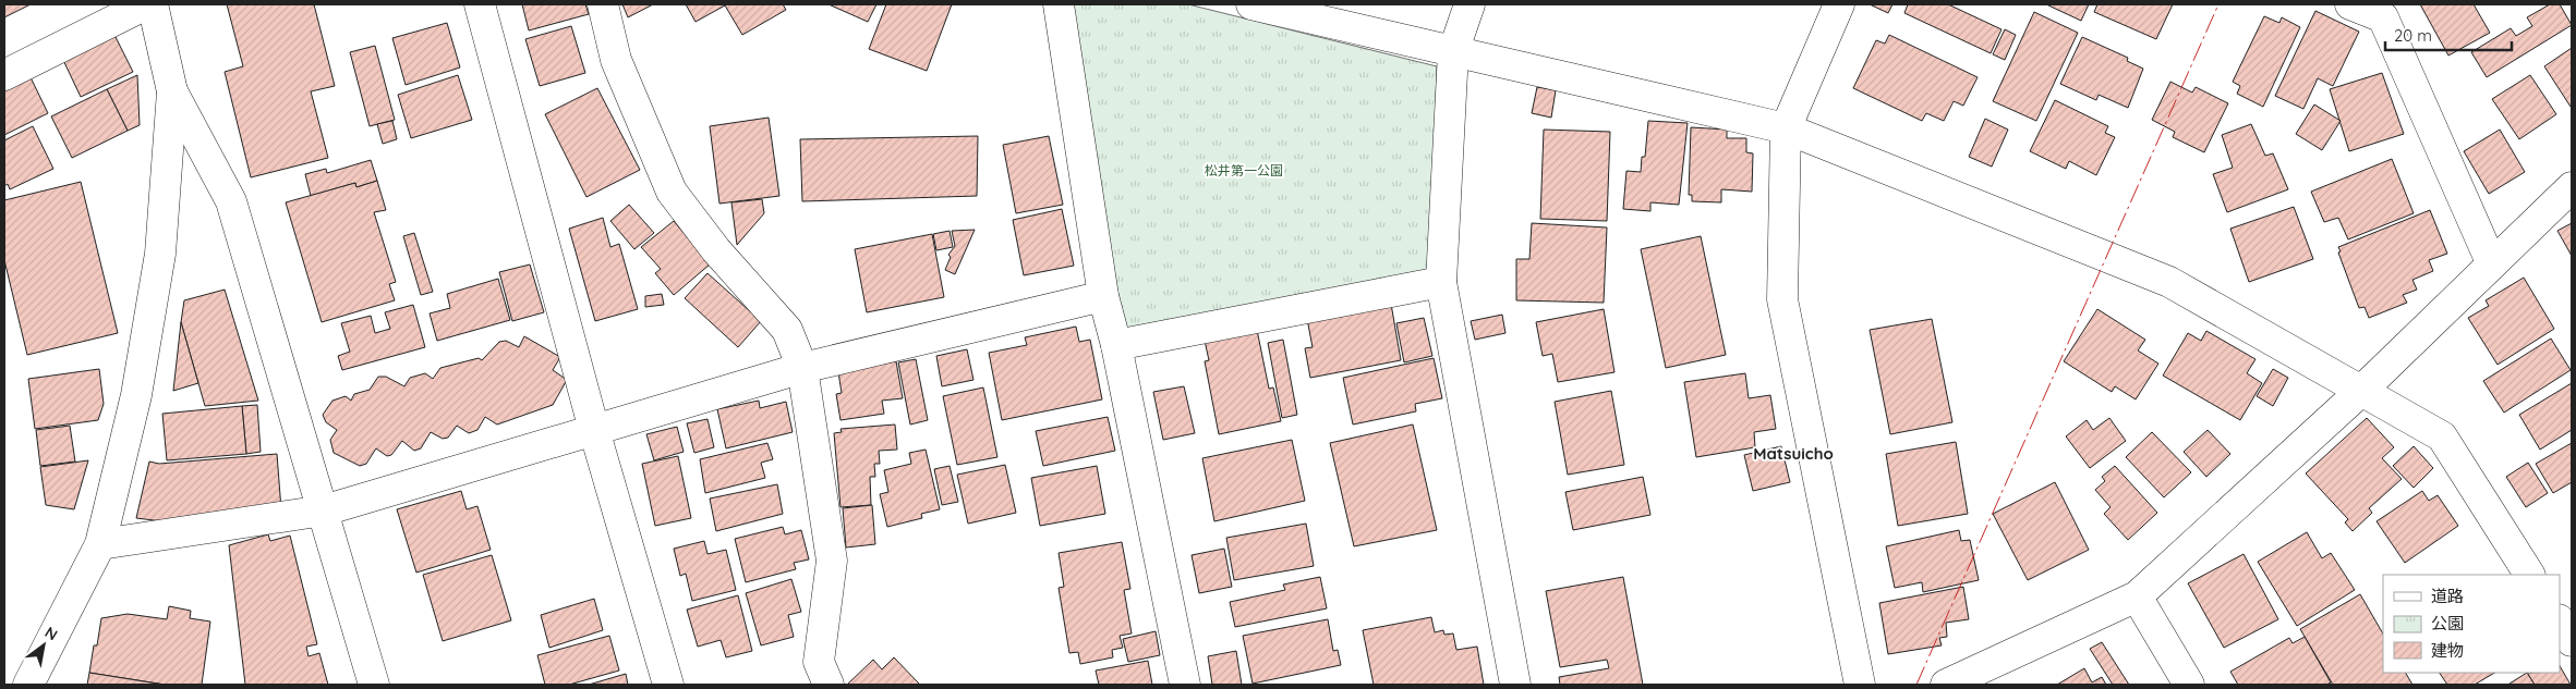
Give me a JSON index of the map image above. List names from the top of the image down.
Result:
{
  "districts": ["Matsuicho"],
  "parks": ["松井第一公園"],
  "legend": ["道路", "公園", "建物"],
  "scale_bar": "20 m",
  "north": "top right"
}
